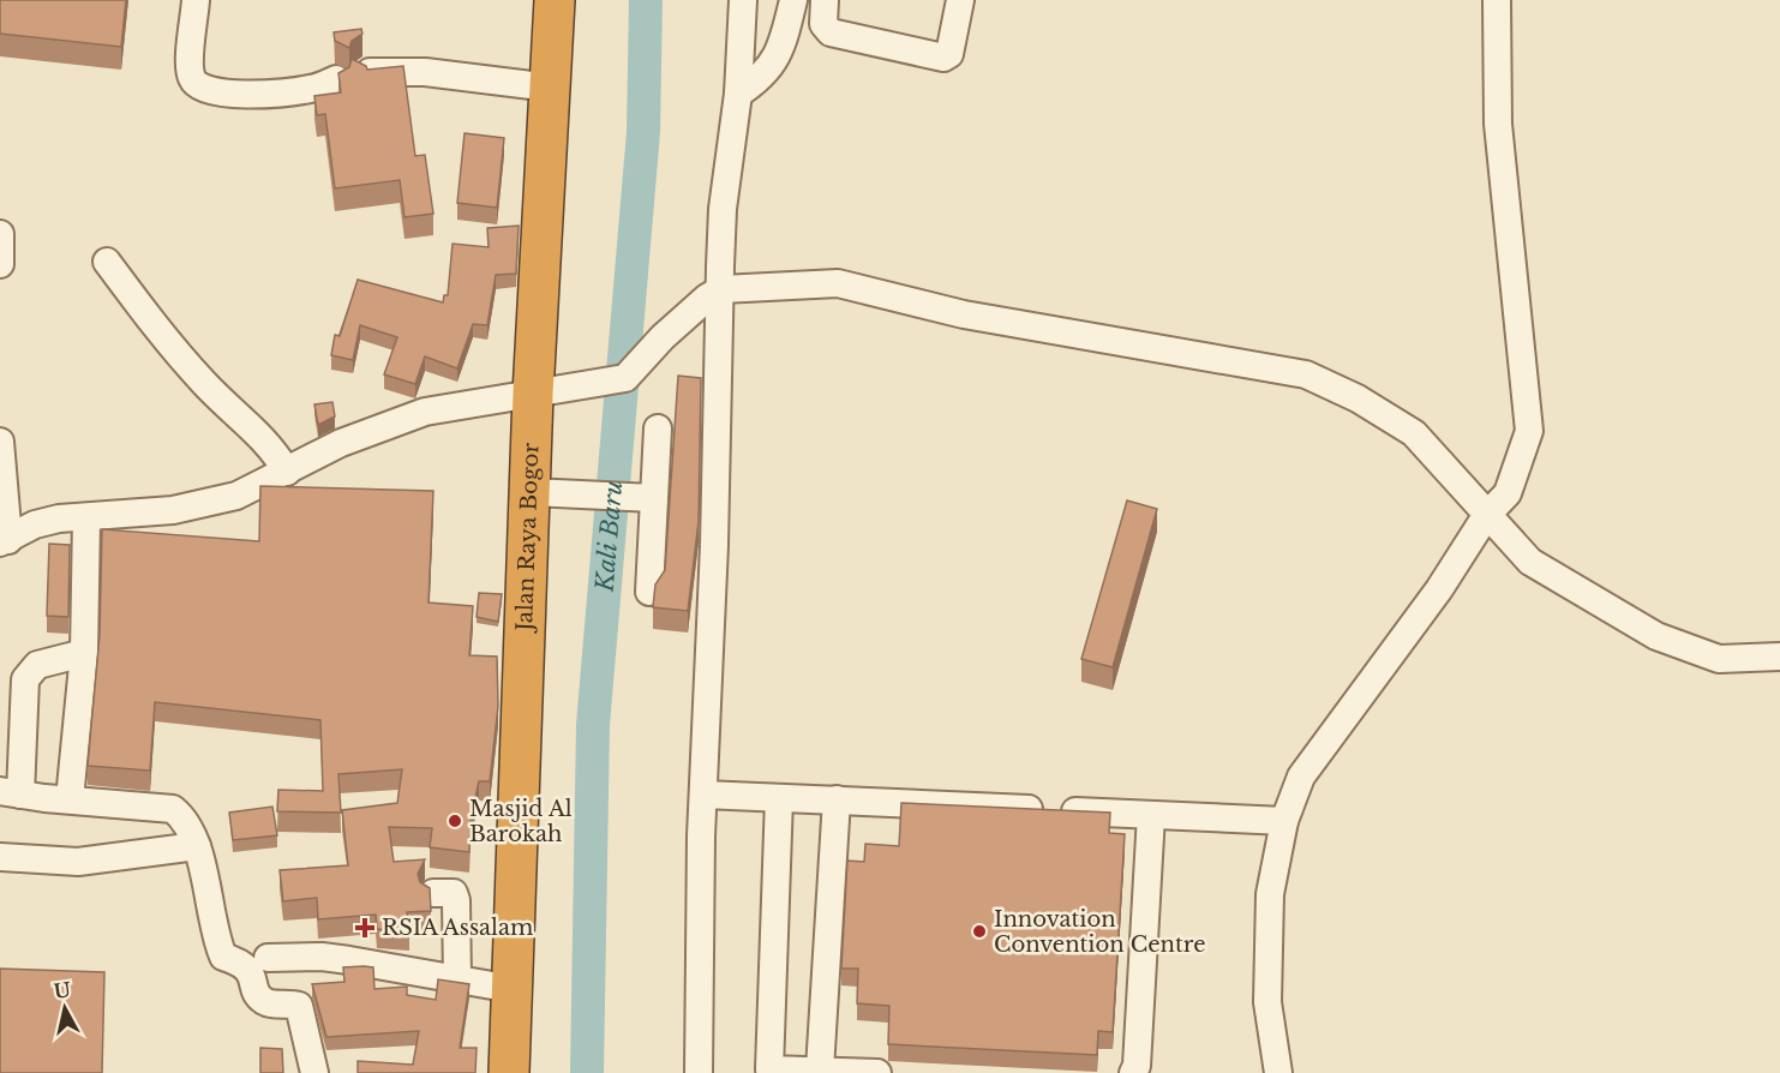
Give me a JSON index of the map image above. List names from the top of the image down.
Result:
{
  "streets": {
    "highway": ["Jalan Raya Bogor"]
  },
  "water": ["Kali Baru"],
  "places": {
    "other": ["Masjid Al Barokah", "Innovation Convention Centre"],
    "health": ["RSIA Assalam"]
  },
  "north": "top"
}
